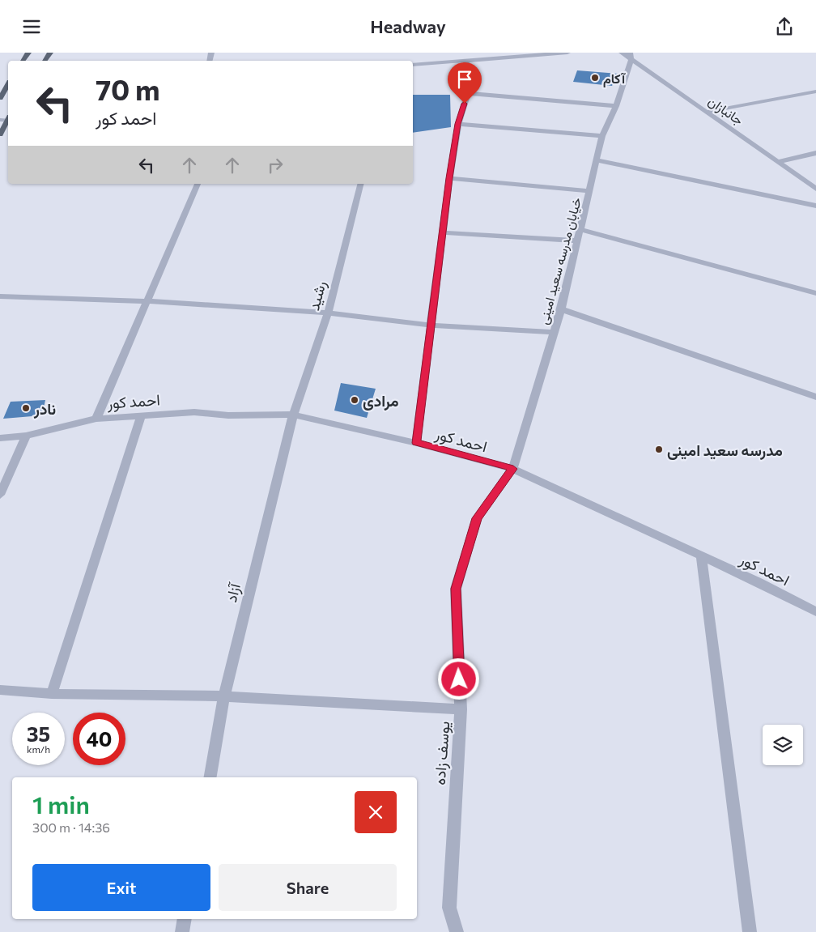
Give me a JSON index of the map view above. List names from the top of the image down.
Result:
{
  "streets": {
    "street": [
      "جانبازان",
      "خیابان مدرسه سعید امینی",
      "رشید",
      "احمد کور",
      "آزاد",
      "یوسف زاده"
    ]
  },
  "crossings": [
    ["جانبازان", "خیابان مدرسه سعید امینی"],
    ["خیابان مدرسه سعید امینی", "احمد کور"],
    ["خیابان مدرسه سعید امینی", "یوسف زاده"],
    ["رشید", "احمد کور"],
    ["رشید", "آزاد"],
    ["احمد کور", "آزاد"],
    ["احمد کور", "یوسف زاده"]
  ],
  "places": [
    "آکام",
    "مرادی",
    "نادر",
    "مدرسه سعید امینی"
  ],
  "page": {
    "header": "Headway",
    "turn": ["70 m", "احمد کور"],
    "speed": "35 km/h",
    "limit": "40",
    "heading": ["1 min", "300 m · 14:36"],
    "buttons": ["Exit", "Share"]
  }
}
